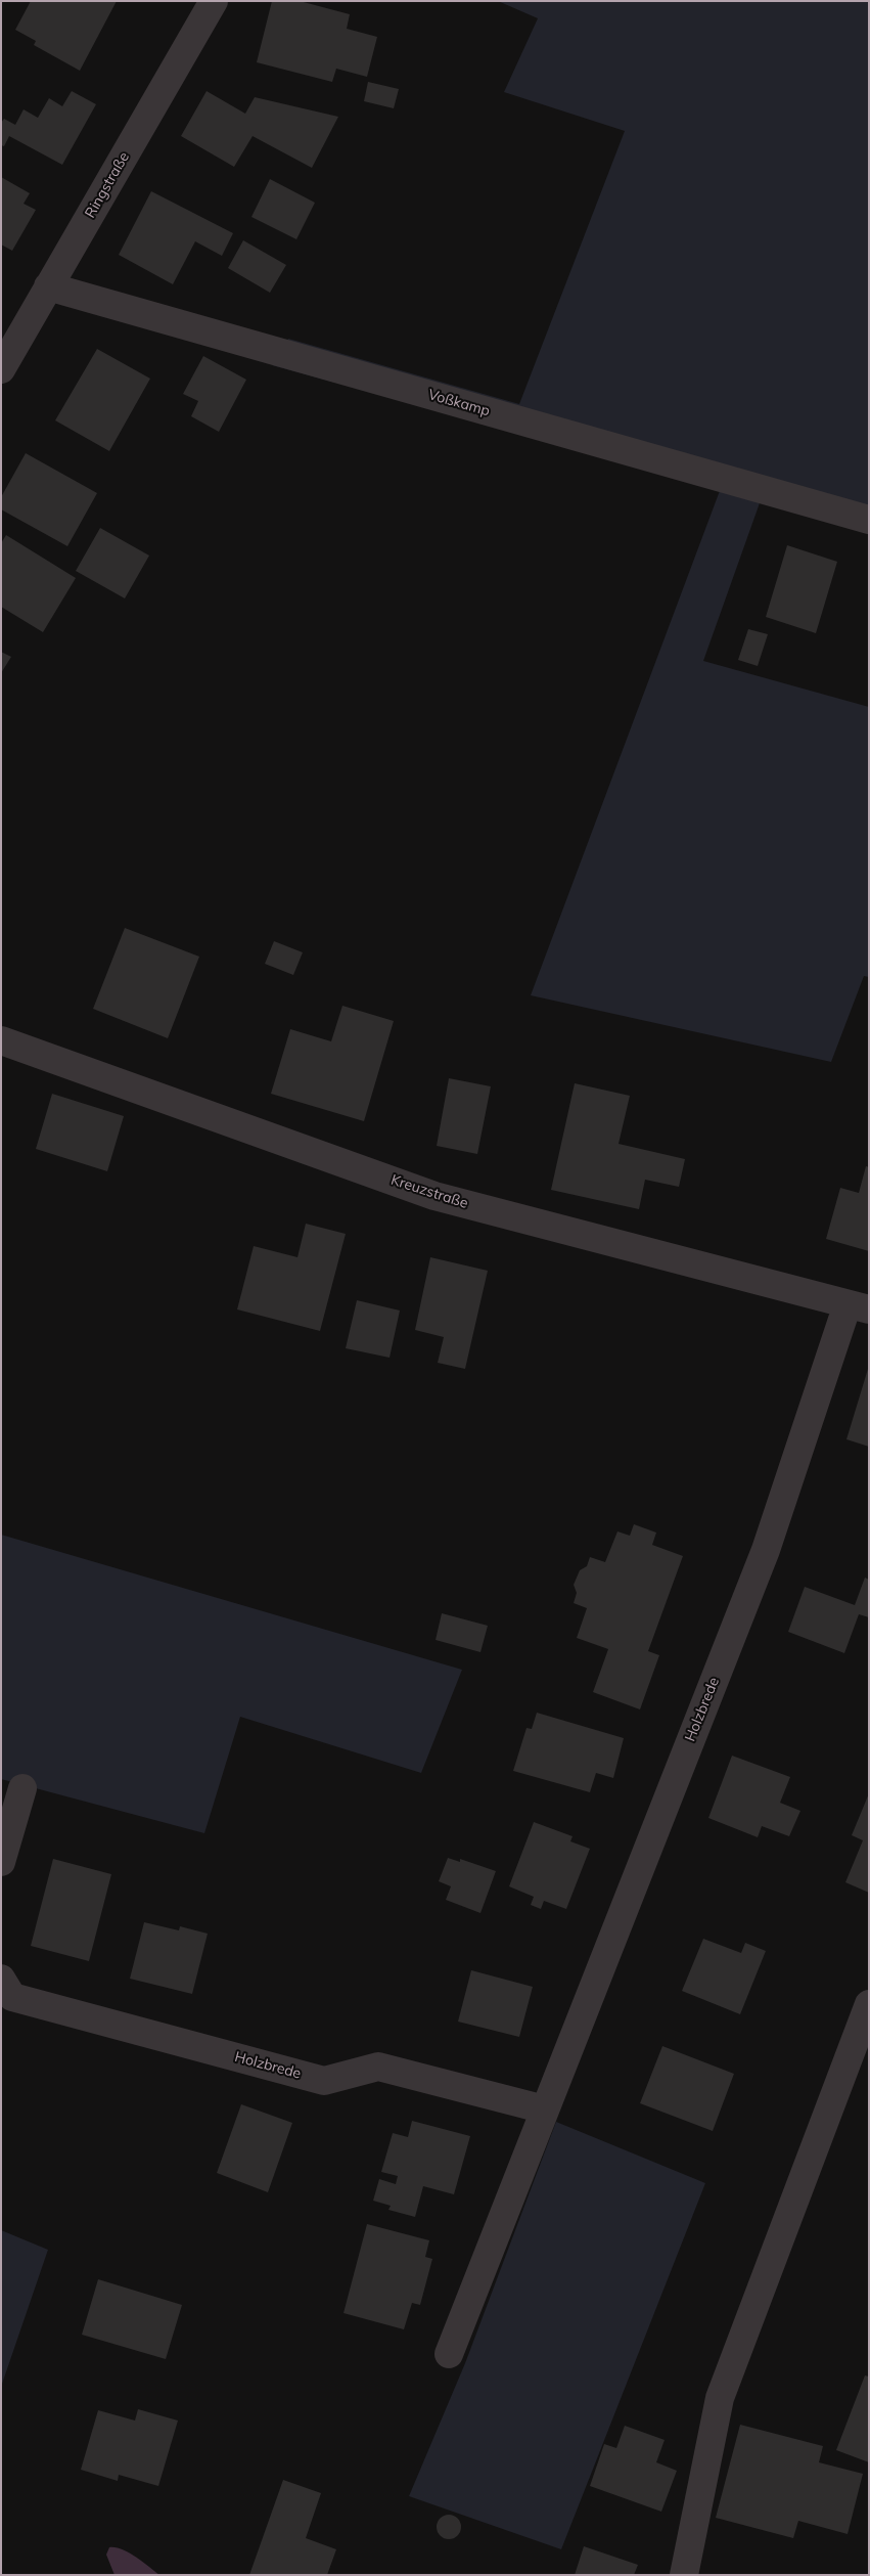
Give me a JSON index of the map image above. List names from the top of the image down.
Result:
{
  "streets": {
    "street": [
      "Ringstraße",
      "Voßkamp",
      "Kreuzstraße",
      "Holzbrede"
    ]
  },
  "crossings": [
    ["Ringstraße", "Voßkamp"],
    ["Kreuzstraße", "Holzbrede"]
  ]
}
